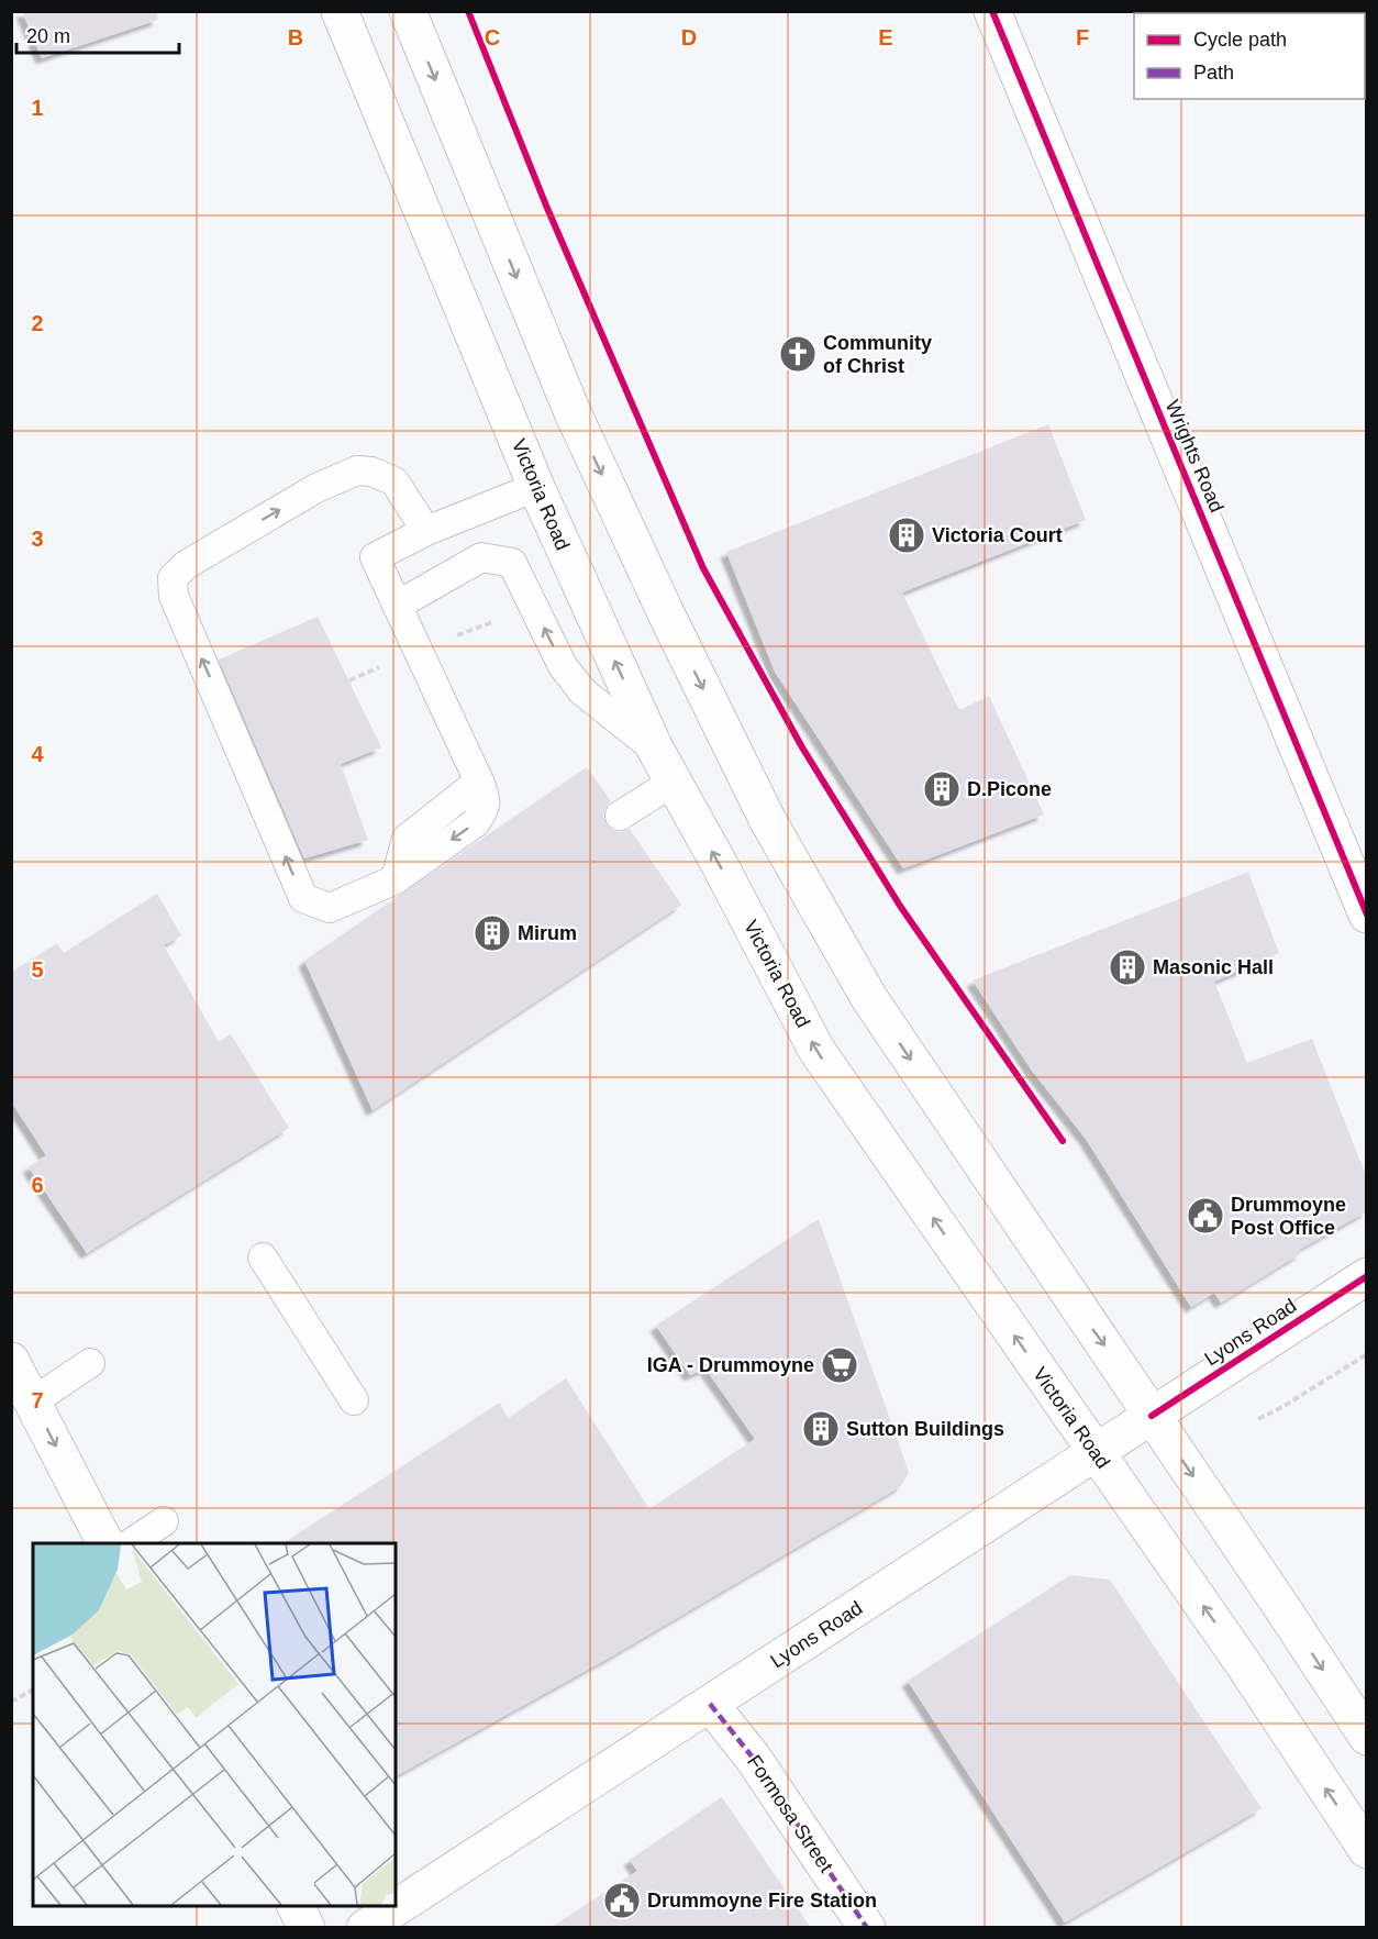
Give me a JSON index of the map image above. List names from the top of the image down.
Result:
{
  "streets": {
    "main road": [
      "Wrights Road",
      "Victoria Road",
      "Lyons Road",
      "Formosa Street"
    ]
  },
  "crossings": [
    ["Victoria Road", "Lyons Road"],
    ["Lyons Road", "Formosa Street"]
  ],
  "places": {
    "church": ["Community of Christ"],
    "building": [
      "Victoria Court",
      "D.Picone",
      "Mirum",
      "Masonic Hall",
      "Sutton Buildings"
    ],
    "public building": ["Drummoyne Post Office", "Drummoyne Fire Station"],
    "supermarket": ["IGA - Drummoyne"]
  },
  "legend": ["Cycle path", "Path"],
  "scale_bar": "20 m",
  "grid": {
    "columns": [
      "B",
      "C",
      "D",
      "E",
      "F"
    ],
    "rows": [
      "1",
      "2",
      "3",
      "4",
      "5",
      "6",
      "7"
    ]
  }
}
